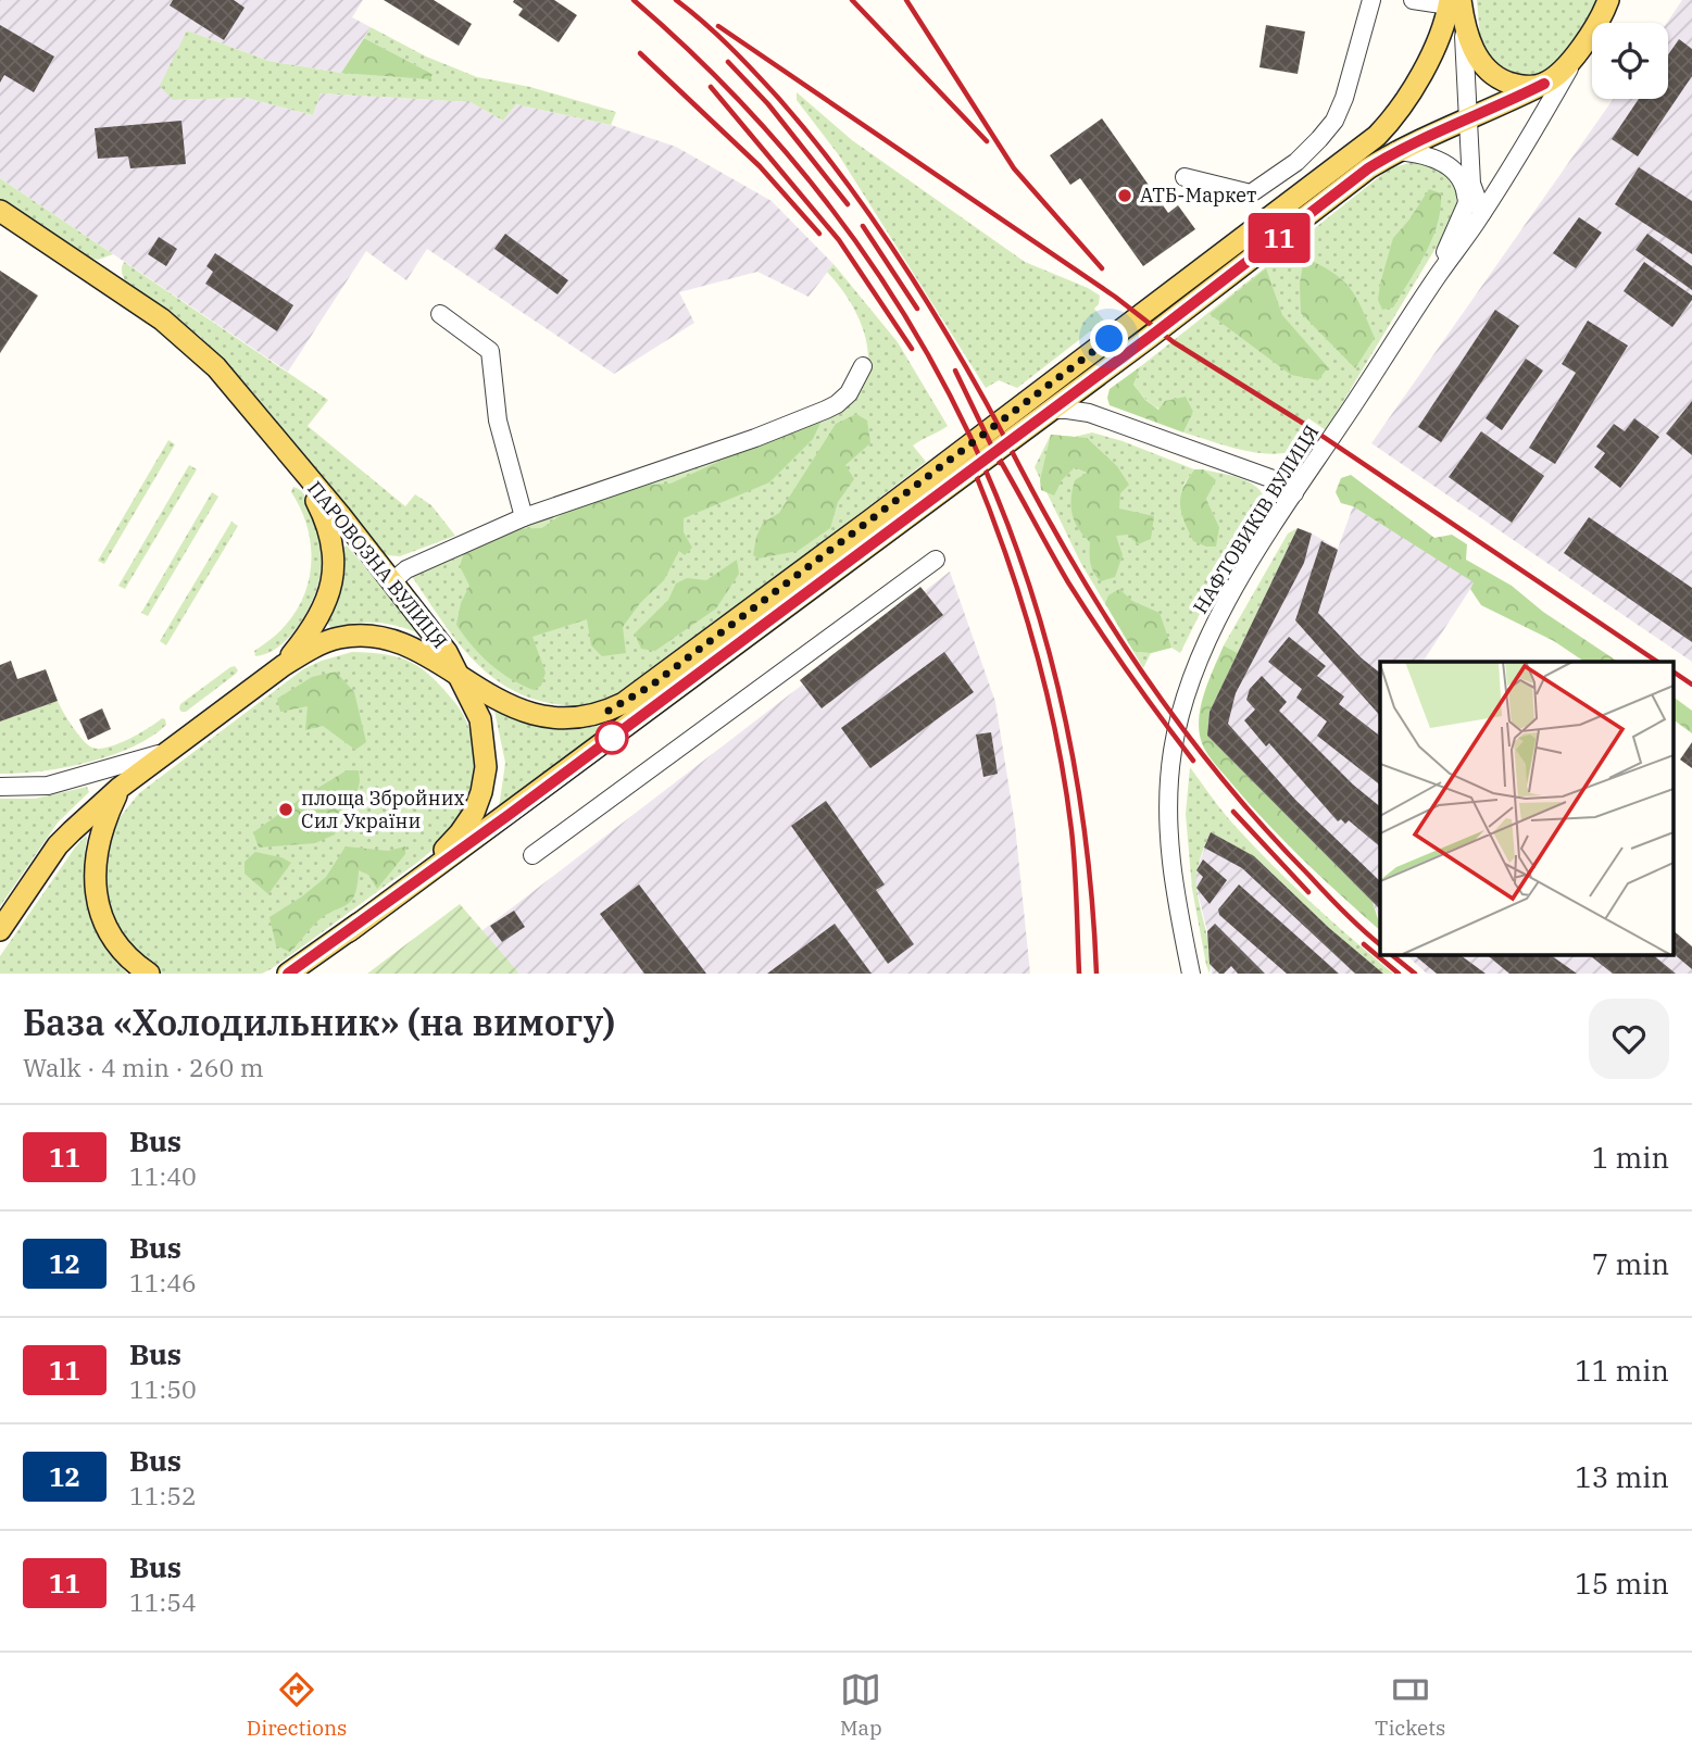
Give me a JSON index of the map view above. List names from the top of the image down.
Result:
{
  "streets": {
    "main road": ["ПАРОВОЗНА ВУЛИЦЯ"],
    "street": ["НАФТОВИКІВ ВУЛИЦЯ"]
  },
  "places": ["АТБ-Маркет", "площа Збройних Сил України"],
  "lines": ["bus line 11"],
  "page": {
    "on_map": "11",
    "heading": ["База «Холодильник» (на вимогу)", "Walk · 4 min · 260 m"],
    "list": [
      {
        "mark": "11",
        "name": "Bus",
        "note": "11:40",
        "value": "1 min"
      },
      {
        "mark": "12",
        "name": "Bus",
        "note": "11:46",
        "value": "7 min"
      },
      {
        "mark": "11",
        "name": "Bus",
        "note": "11:50",
        "value": "11 min"
      },
      {
        "mark": "12",
        "name": "Bus",
        "note": "11:52",
        "value": "13 min"
      },
      {
        "mark": "11",
        "name": "Bus",
        "note": "11:54",
        "value": "15 min"
      }
    ],
    "tabs": ["Directions", "Map", "Tickets"]
  }
}
